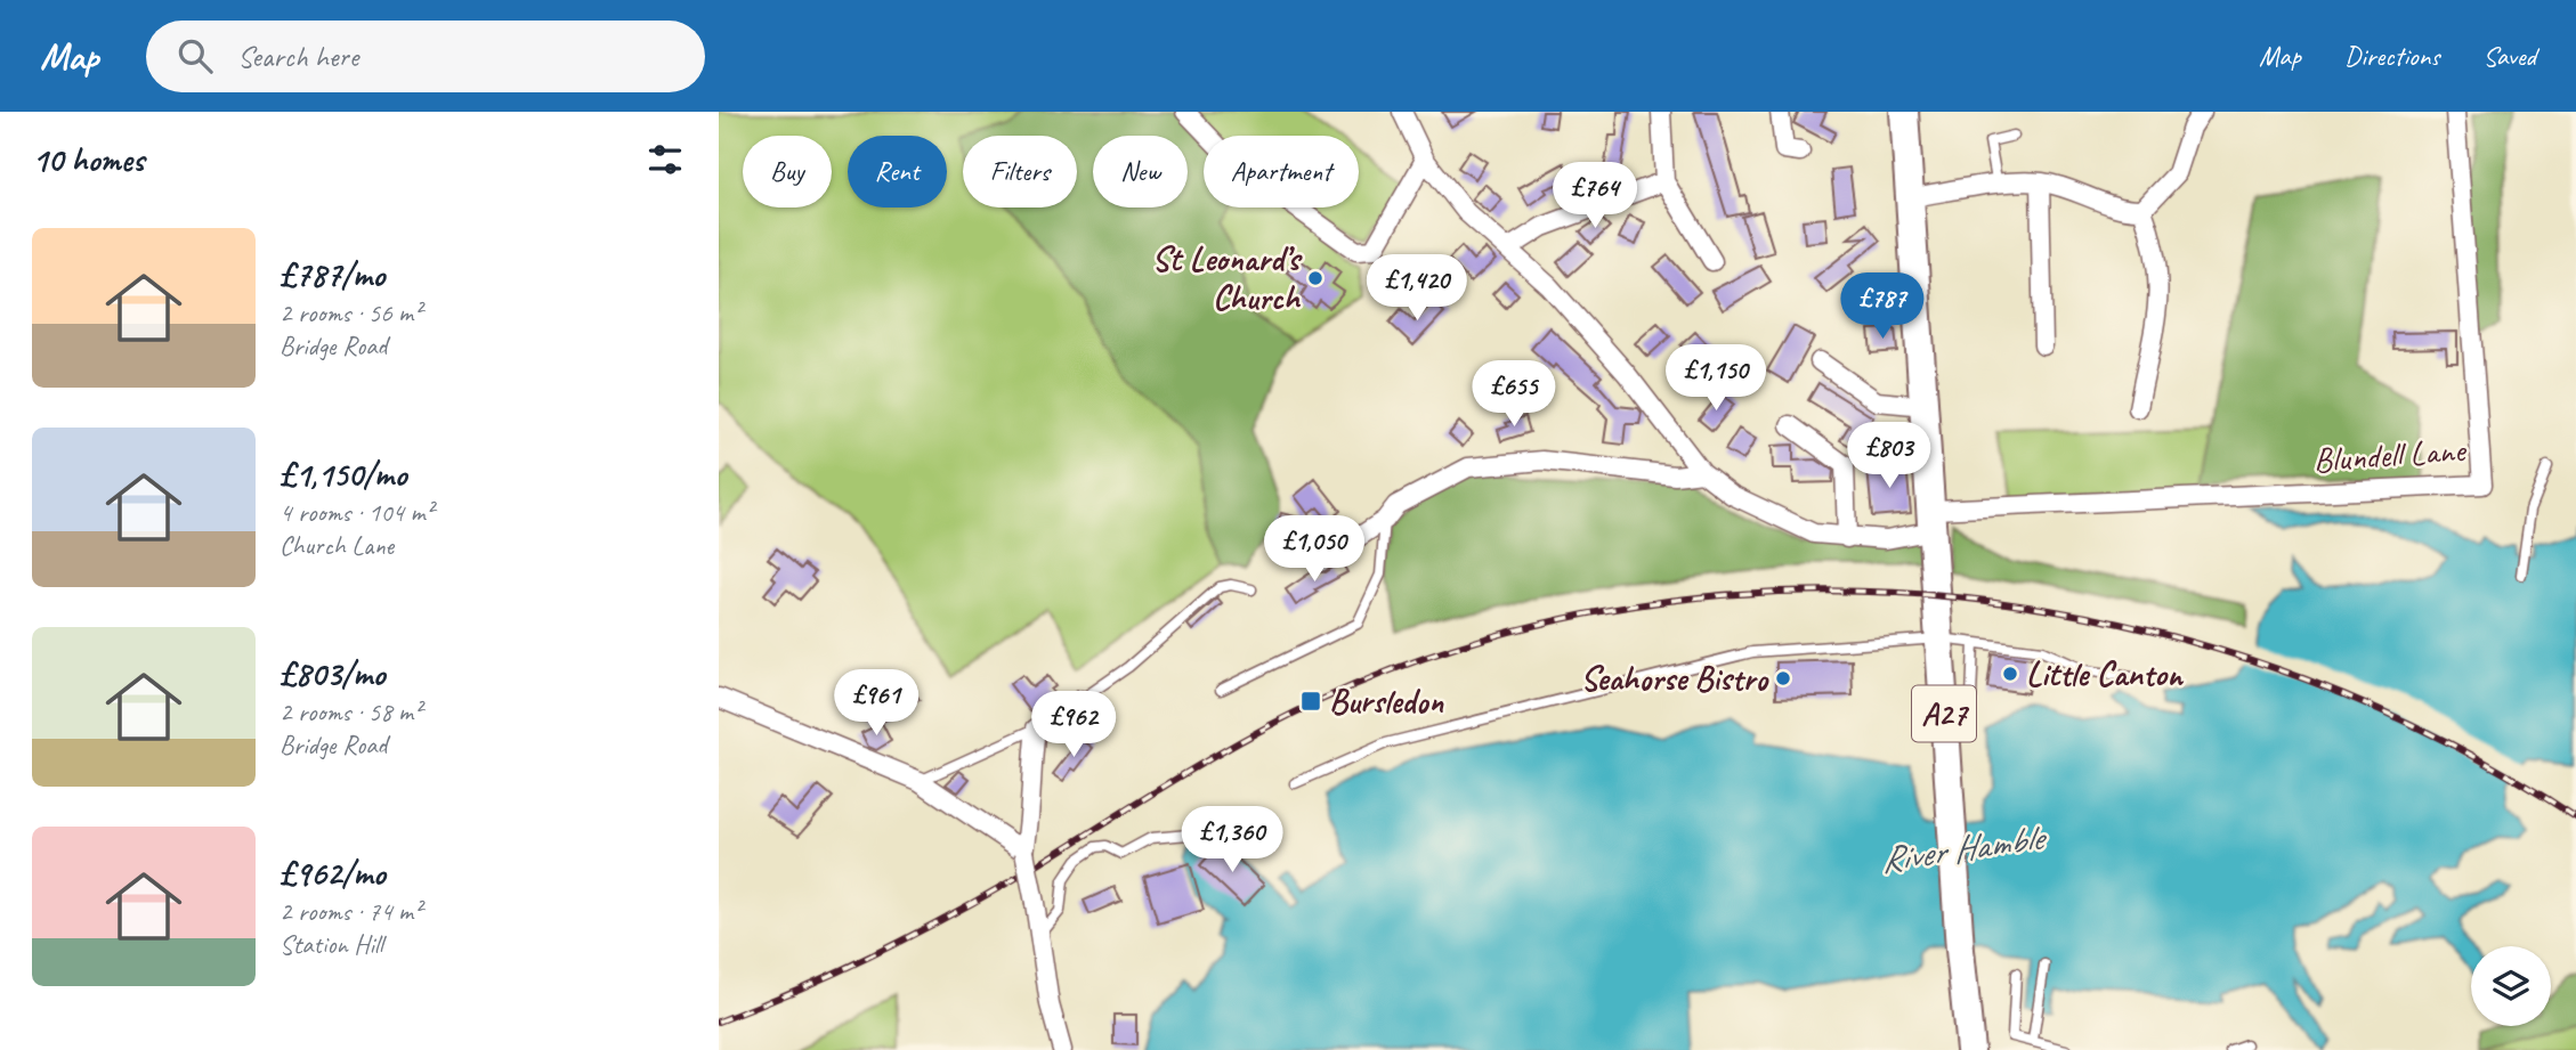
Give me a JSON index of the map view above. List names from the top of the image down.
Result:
{
  "streets": {
    "main road": ["A27"],
    "street": ["Blundell Lane"]
  },
  "crossings": [
    ["Blundell Lane", "A27"]
  ],
  "water": ["River Hamble"],
  "places": {
    "other": ["St Leonard’s Church", "Little Canton", "Seahorse Bistro"],
    "transit": ["Bursledon"]
  },
  "page": {
    "header": "Map",
    "search": "Search here",
    "nav": ["Map", "Directions", "Saved"],
    "heading": "10 homes",
    "chip": [
      "Buy",
      "Rent",
      "Filters",
      "New",
      "Apartment"
    ],
    "price": [
      "£764",
      "£1,420",
      "£787",
      "£1,150",
      "£655",
      "£803",
      "£1,050",
      "£961",
      "£962",
      "£1,360"
    ],
    "list": [
      {
        "name": "£787/mo",
        "note": "2 rooms · 56 m² · Bridge Road"
      },
      {
        "name": "£1,150/mo",
        "note": "4 rooms · 104 m² · Church Lane"
      },
      {
        "name": "£803/mo",
        "note": "2 rooms · 58 m² · Bridge Road"
      },
      {
        "name": "£962/mo",
        "note": "2 rooms · 74 m² · Station Hill"
      }
    ]
  }
}
